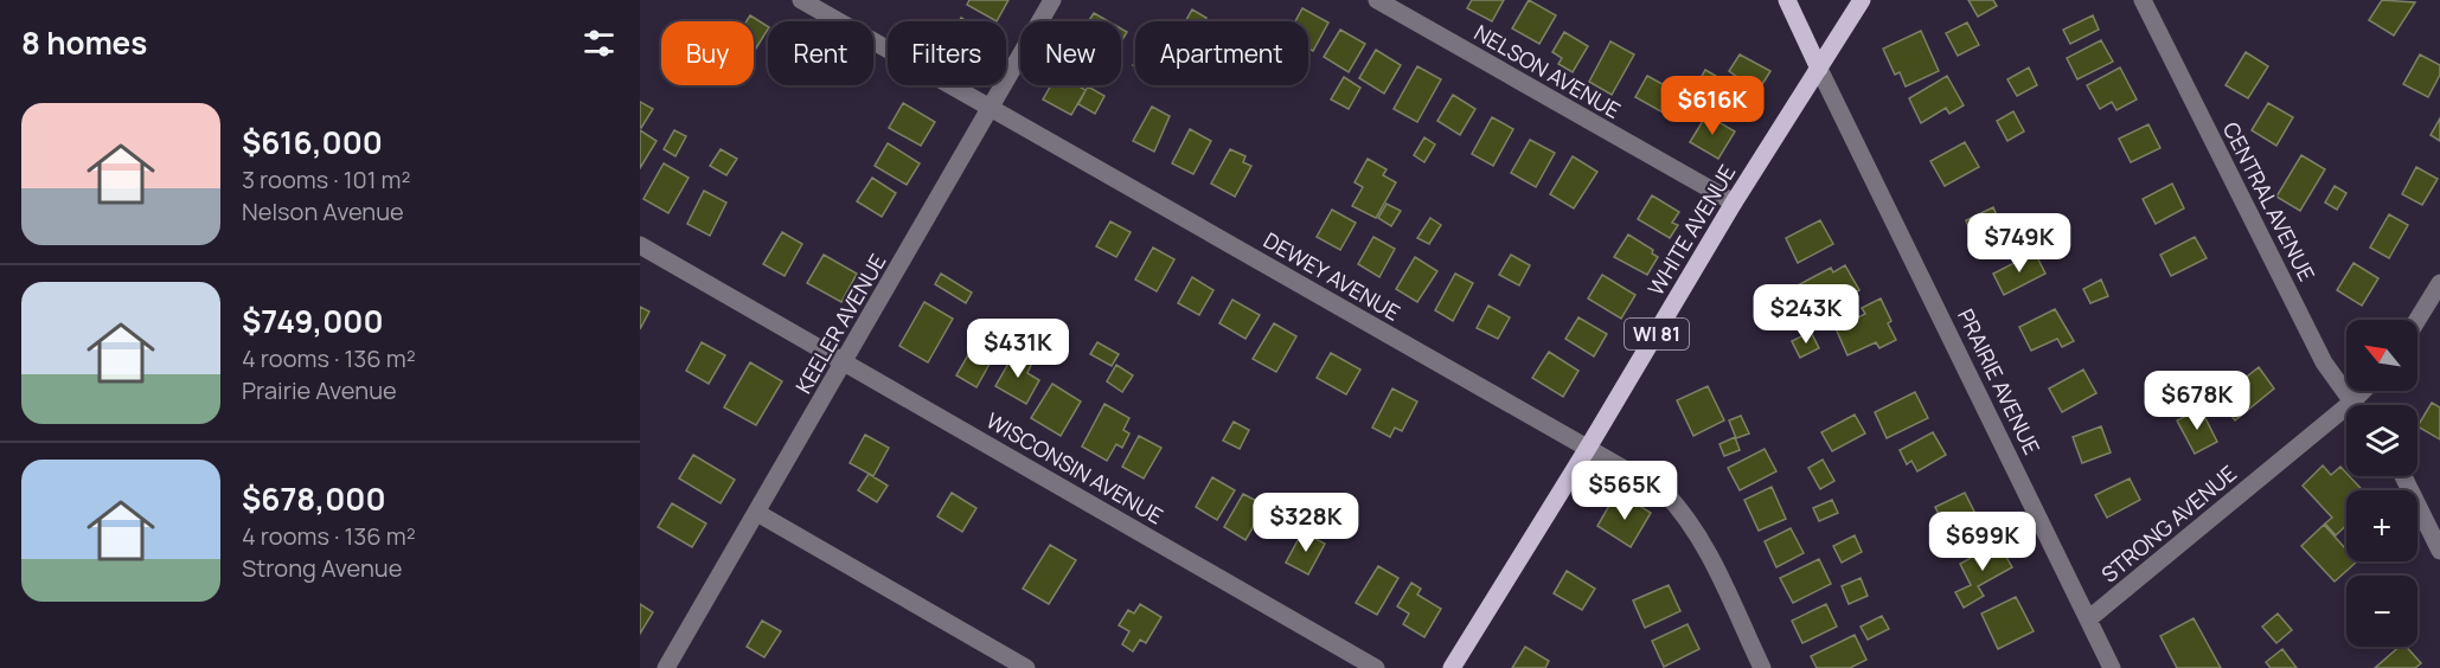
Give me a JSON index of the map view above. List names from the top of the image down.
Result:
{
  "streets": {
    "main road": ["WHITE AVENUE", "WI 81", "PRAIRIE AVENUE"],
    "street": [
      "NELSON AVENUE",
      "CENTRAL AVENUE",
      "DEWEY AVENUE",
      "KEELER AVENUE",
      "WISCONSIN AVENUE",
      "STRONG AVENUE"
    ]
  },
  "crossings": [
    ["NELSON AVENUE", "WHITE AVENUE"],
    ["CENTRAL AVENUE", "STRONG AVENUE"],
    ["WHITE AVENUE", "DEWEY AVENUE"],
    ["WHITE AVENUE", "PRAIRIE AVENUE"],
    ["DEWEY AVENUE", "KEELER AVENUE"],
    ["KEELER AVENUE", "WISCONSIN AVENUE"],
    ["PRAIRIE AVENUE", "STRONG AVENUE"]
  ],
  "north": "top left",
  "page": {
    "heading": "8 homes",
    "chip": [
      "Buy",
      "Rent",
      "Filters",
      "New",
      "Apartment"
    ],
    "price": [
      "$616K",
      "$749K",
      "$243K",
      "$431K",
      "$678K",
      "$565K",
      "$328K",
      "$699K"
    ],
    "list": [
      {
        "name": "$616,000",
        "note": "3 rooms · 101 m² · Nelson Avenue"
      },
      {
        "name": "$749,000",
        "note": "4 rooms · 136 m² · Prairie Avenue"
      },
      {
        "name": "$678,000",
        "note": "4 rooms · 136 m² · Strong Avenue"
      }
    ],
    "map_buttons": ["+", "−"]
  }
}
